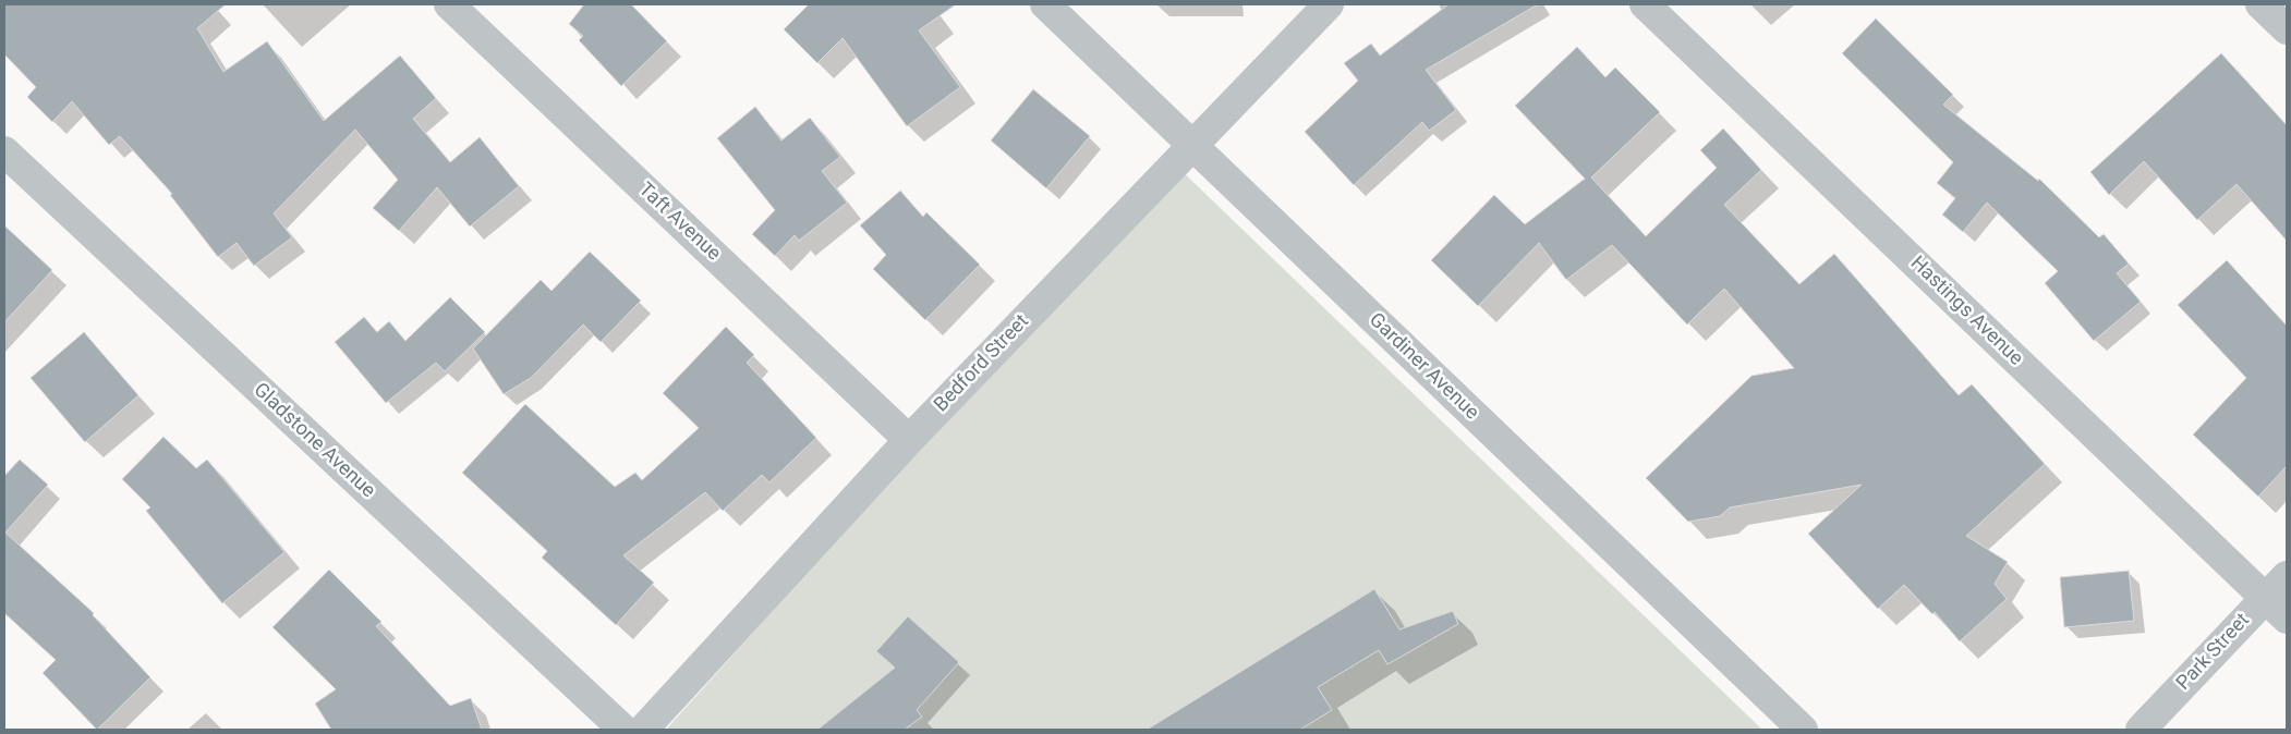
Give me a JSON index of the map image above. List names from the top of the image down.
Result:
{
  "streets": {
    "street": [
      "Taft Avenue",
      "Hastings Avenue",
      "Bedford Street",
      "Gardiner Avenue",
      "Gladstone Avenue",
      "Park Street"
    ]
  },
  "crossings": [
    ["Taft Avenue", "Bedford Street"],
    ["Hastings Avenue", "Park Street"],
    ["Bedford Street", "Gardiner Avenue"]
  ]
}
